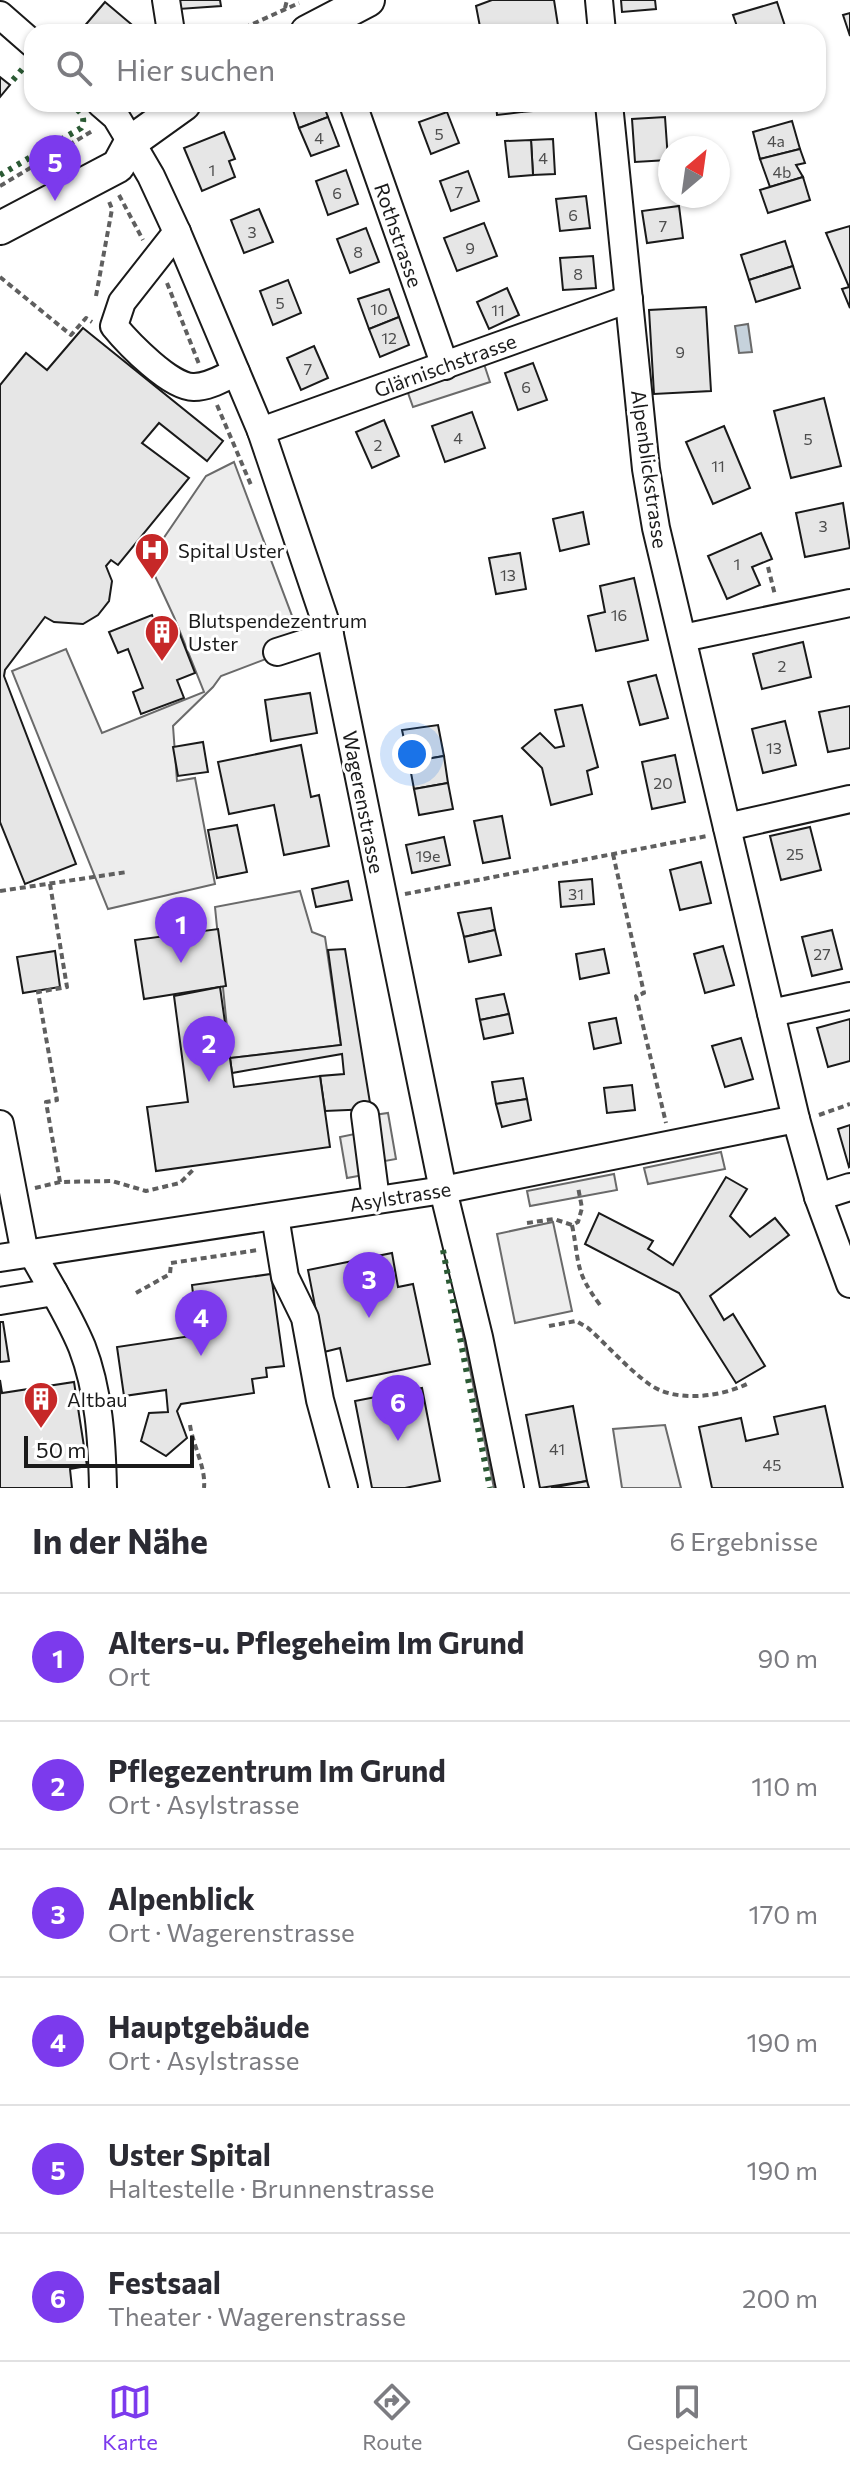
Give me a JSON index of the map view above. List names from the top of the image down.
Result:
{
  "streets": {
    "street": [
      "Rothstrasse",
      "Glärnischstrasse",
      "Alpenblickstrasse",
      "Wagerenstrasse",
      "Asylstrasse"
    ]
  },
  "crossings": [
    ["Rothstrasse", "Glärnischstrasse"],
    ["Glärnischstrasse", "Alpenblickstrasse"],
    ["Glärnischstrasse", "Wagerenstrasse"],
    ["Alpenblickstrasse", "Asylstrasse"],
    ["Wagerenstrasse", "Asylstrasse"]
  ],
  "places": {
    "hospital": ["Spital Uster"],
    "building": ["Blutspendezentrum Uster", "Altbau"]
  },
  "house_numbers": [
    "5",
    "4",
    "4a",
    "4",
    "1",
    "4b",
    "7",
    "6",
    "6",
    "7",
    "3",
    "9",
    "8",
    "8",
    "5",
    "10",
    "11",
    "12",
    "9",
    "7",
    "6",
    "4",
    "5",
    "2",
    "11",
    "3",
    "1",
    "13",
    "16",
    "2",
    "13",
    "20",
    "25",
    "19e",
    "31",
    "27",
    "41",
    "45"
  ],
  "scale_bar": "50 m",
  "north": "top right",
  "page": {
    "search": "Hier suchen",
    "pins": [
      "5",
      "1",
      "2",
      "3",
      "4",
      "6"
    ],
    "scale": "50 m",
    "heading": ["In der Nähe", "6 Ergebnisse"],
    "list": [
      {
        "mark": "1",
        "name": "Alters-u. Pflegeheim Im Grund",
        "note": "Ort",
        "value": "90 m"
      },
      {
        "mark": "2",
        "name": "Pflegezentrum Im Grund",
        "note": "Ort · Asylstrasse",
        "value": "110 m"
      },
      {
        "mark": "3",
        "name": "Alpenblick",
        "note": "Ort · Wagerenstrasse",
        "value": "170 m"
      },
      {
        "mark": "4",
        "name": "Hauptgebäude",
        "note": "Ort · Asylstrasse",
        "value": "190 m"
      },
      {
        "mark": "5",
        "name": "Uster Spital",
        "note": "Haltestelle · Brunnenstrasse",
        "value": "190 m"
      },
      {
        "mark": "6",
        "name": "Festsaal",
        "note": "Theater · Wagerenstrasse",
        "value": "200 m"
      }
    ],
    "nav": ["Karte", "Route", "Gespeichert"]
  }
}
